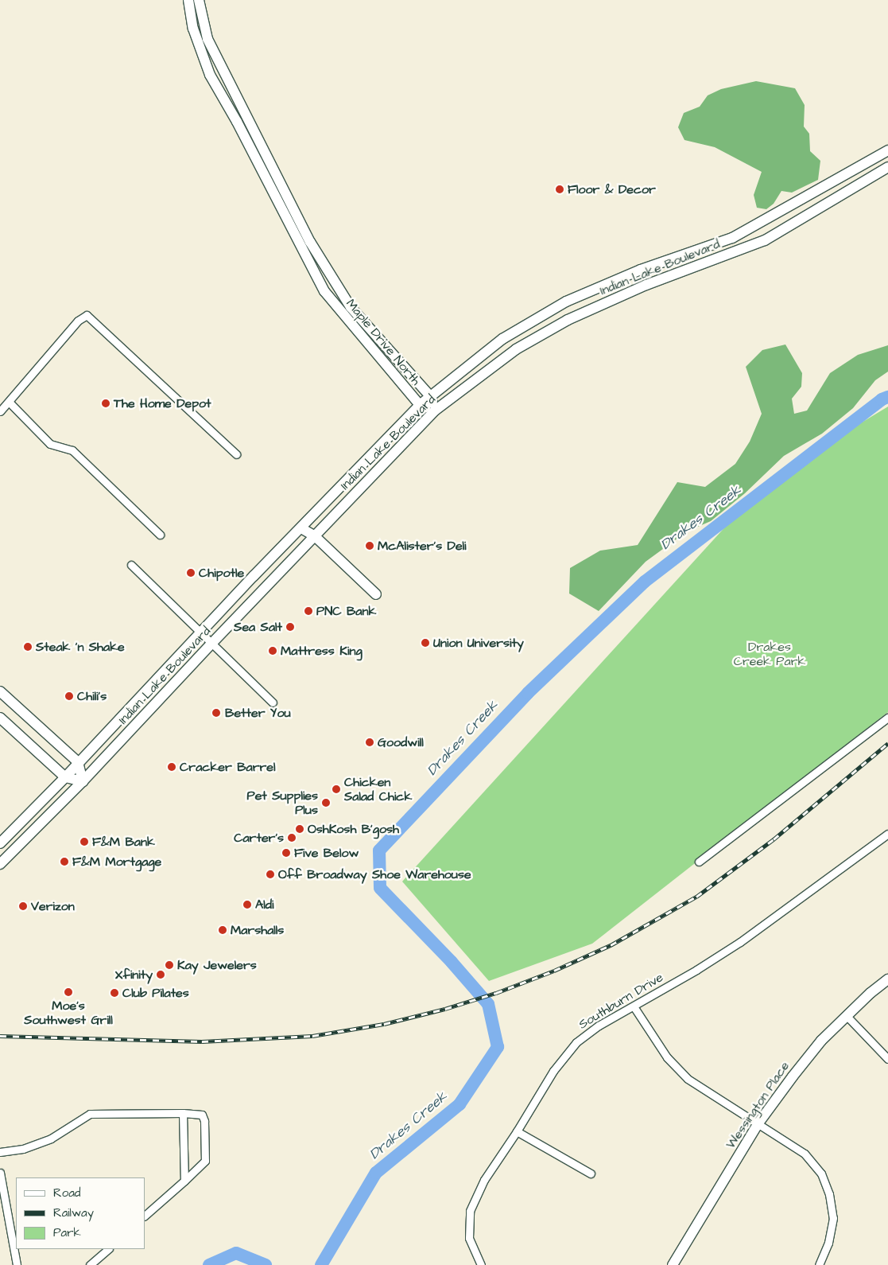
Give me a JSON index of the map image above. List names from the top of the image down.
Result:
{
  "streets": {
    "main road": ["Indian Lake Boulevard", "Maple Drive North", "Wessington Place"],
    "street": ["Southburn Drive"]
  },
  "crossings": [
    ["Indian Lake Boulevard", "Maple Drive North"]
  ],
  "water": ["Drakes Creek"],
  "parks": ["Drakes Creek Park"],
  "places": [
    "Floor & Decor",
    "The Home Depot",
    "McAlister's Deli",
    "Chipotle",
    "PNC Bank",
    "Sea Salt",
    "Union University",
    "Steak 'n Shake",
    "Mattress King",
    "Chili's",
    "Better You",
    "Goodwill",
    "Cracker Barrel",
    "Chicken Salad Chick",
    "Pet Supplies Plus",
    "OshKosh B'gosh",
    "Carter's",
    "F&M Bank",
    "Five Below",
    "F&M Mortgage",
    "Off Broadway Shoe Warehouse",
    "Aldi",
    "Verizon",
    "Marshalls",
    "Kay Jewelers",
    "Xfinity",
    "Moe's Southwest Grill",
    "Club Pilates"
  ],
  "legend": ["Road", "Railway", "Park"]
}
